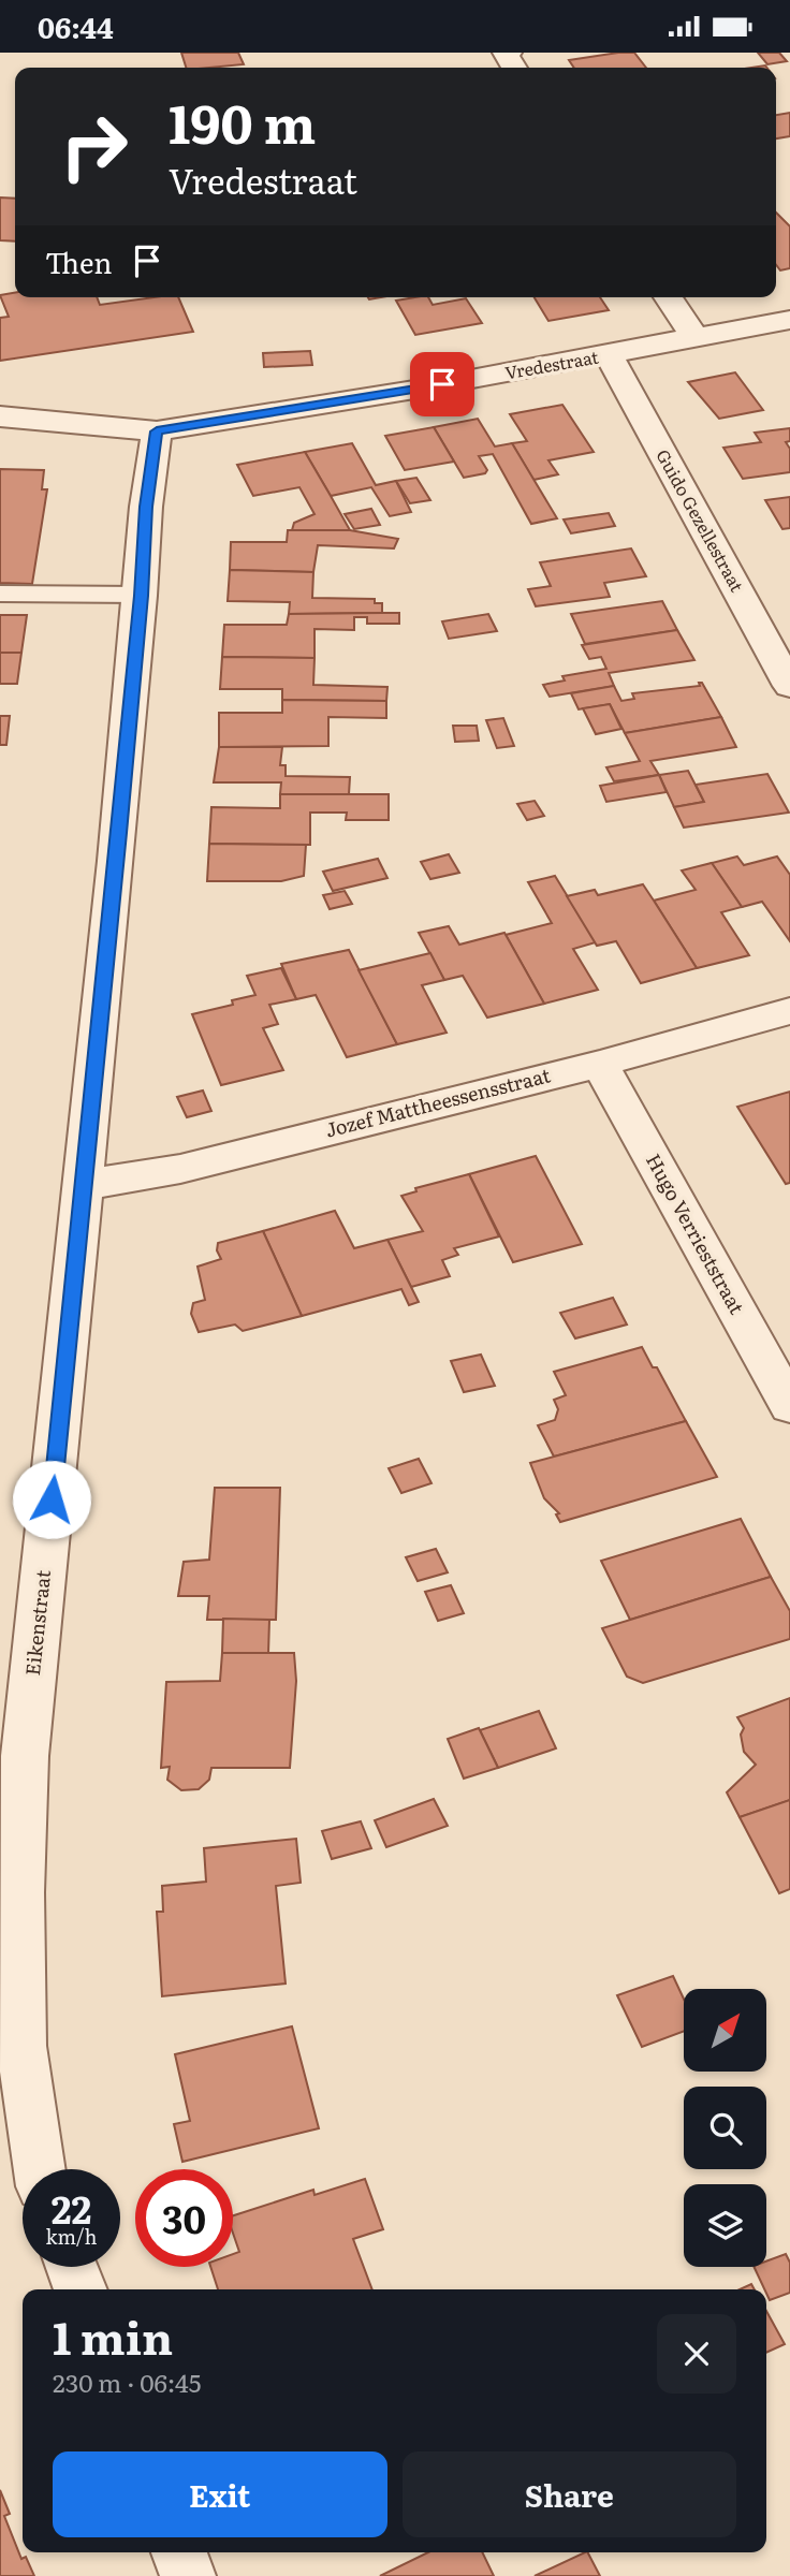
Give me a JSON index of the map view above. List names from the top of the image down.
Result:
{
  "streets": {
    "street": [
      "Vredestraat",
      "Guido Gezellestraat",
      "Jozef Mattheessensstraat",
      "Hugo Verrieststraat",
      "Eikenstraat"
    ]
  },
  "crossings": [
    ["Vredestraat", "Guido Gezellestraat"],
    ["Vredestraat", "Eikenstraat"],
    ["Jozef Mattheessensstraat", "Hugo Verrieststraat"],
    ["Jozef Mattheessensstraat", "Eikenstraat"]
  ],
  "north": "top right",
  "page": {
    "status": "06:44",
    "turn": ["190 m", "Vredestraat"],
    "then": "Then",
    "speed": "22 km/h",
    "limit": "30",
    "heading": ["1 min", "230 m · 06:45"],
    "buttons": ["Exit", "Share"]
  }
}
